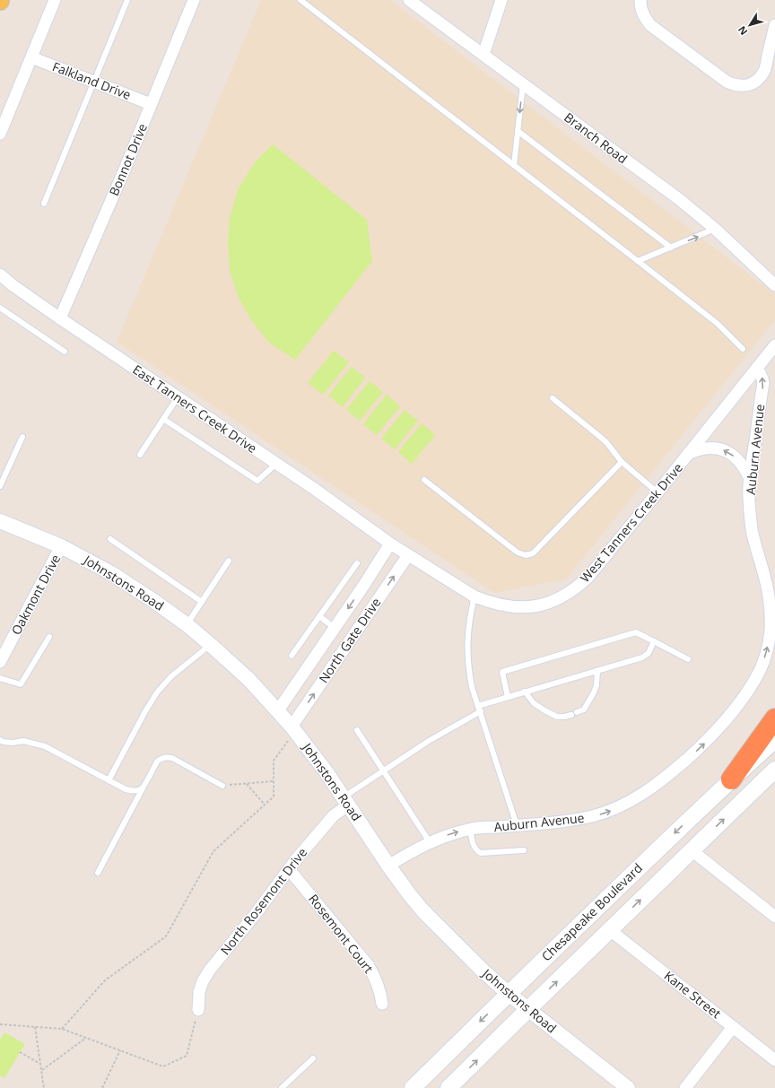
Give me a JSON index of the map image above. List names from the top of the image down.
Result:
{
  "streets": {
    "main road": ["Chesapeake Boulevard"],
    "street": [
      "Falkland Drive",
      "Branch Road",
      "Bonnot Drive",
      "East Tanners Creek Drive",
      "Auburn Avenue",
      "West Tanners Creek Drive",
      "Johnstons Road",
      "Oakmont Drive",
      "North Gate Drive",
      "North Rosemont Drive",
      "Rosemont Court",
      "Kane Street"
    ]
  },
  "crossings": [
    ["Falkland Drive", "Bonnot Drive"],
    ["Bonnot Drive", "East Tanners Creek Drive"],
    ["East Tanners Creek Drive", "West Tanners Creek Drive"],
    ["East Tanners Creek Drive", "North Gate Drive"],
    ["Auburn Avenue", "West Tanners Creek Drive"],
    ["Auburn Avenue", "Johnstons Road"],
    ["West Tanners Creek Drive", "North Gate Drive"],
    ["Johnstons Road", "Oakmont Drive"],
    ["Johnstons Road", "North Gate Drive"],
    ["Johnstons Road", "North Rosemont Drive"],
    ["Johnstons Road", "Chesapeake Boulevard"],
    ["North Rosemont Drive", "Rosemont Court"],
    ["Chesapeake Boulevard", "Kane Street"]
  ],
  "one_way": ["Auburn Avenue"],
  "north": "bottom left"
}
